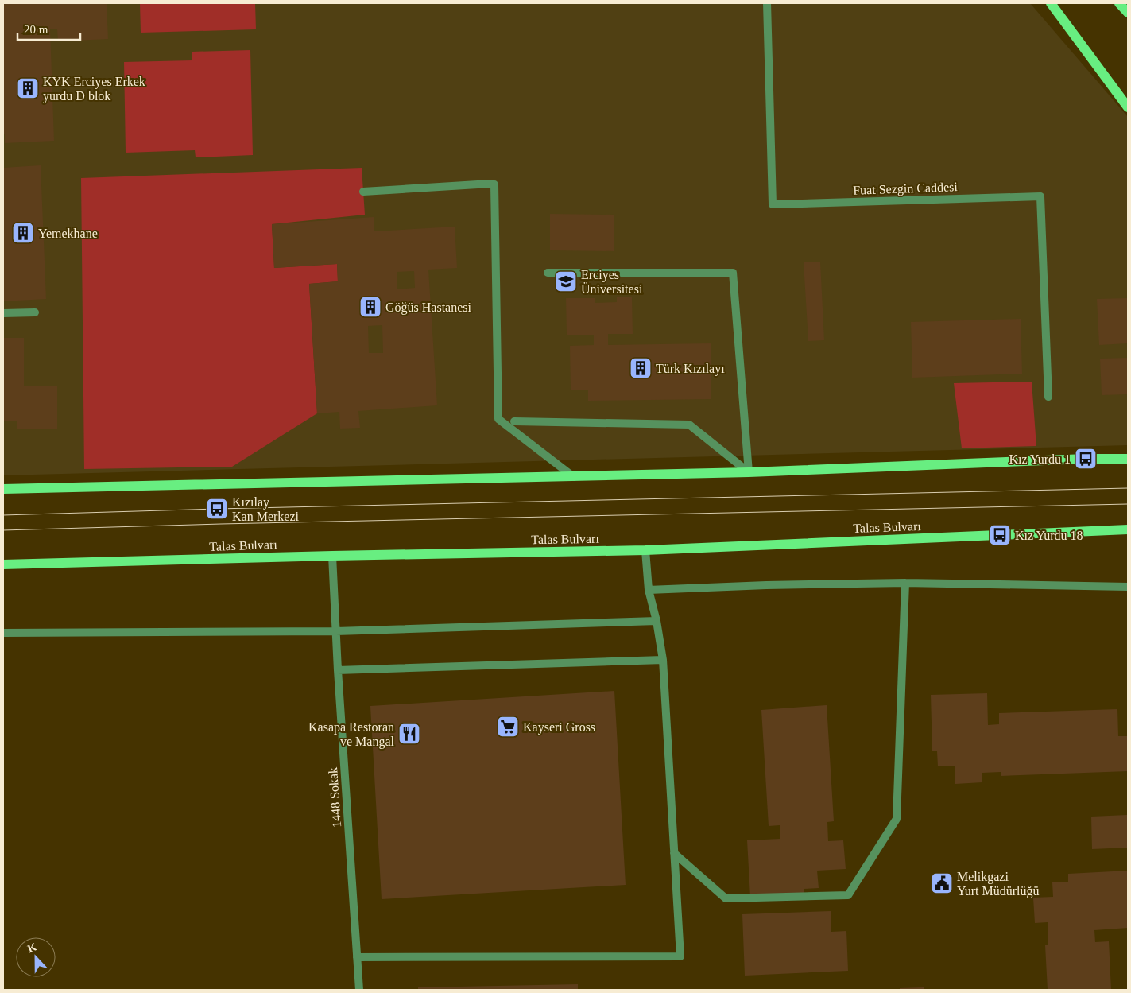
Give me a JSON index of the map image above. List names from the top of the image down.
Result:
{
  "streets": {
    "main road": ["Talas Bulvarı"],
    "street": ["Fuat Sezgin Caddesi", "1448 Sokak"]
  },
  "crossings": [
    ["Talas Bulvarı", "1448 Sokak"]
  ],
  "places": {
    "building": [
      "KYK Erciyes Erkek yurdu D blok",
      "Yemekhane",
      "Göğüs Hastanesi",
      "Türk Kızılayı"
    ],
    "school or university": ["Erciyes Üniversitesi"],
    "bus stop": ["Kız Yurdu 1", "Kızılay Kan Merkezi", "Kız Yurdu 18"],
    "supermarket": ["Kayseri Gross"],
    "restaurant": ["Kasapa Restoran ve Mangal"],
    "public building": ["Melikgazi Yurt Müdürlüğü"]
  },
  "scale_bar": "20 m",
  "north": "top"
}
